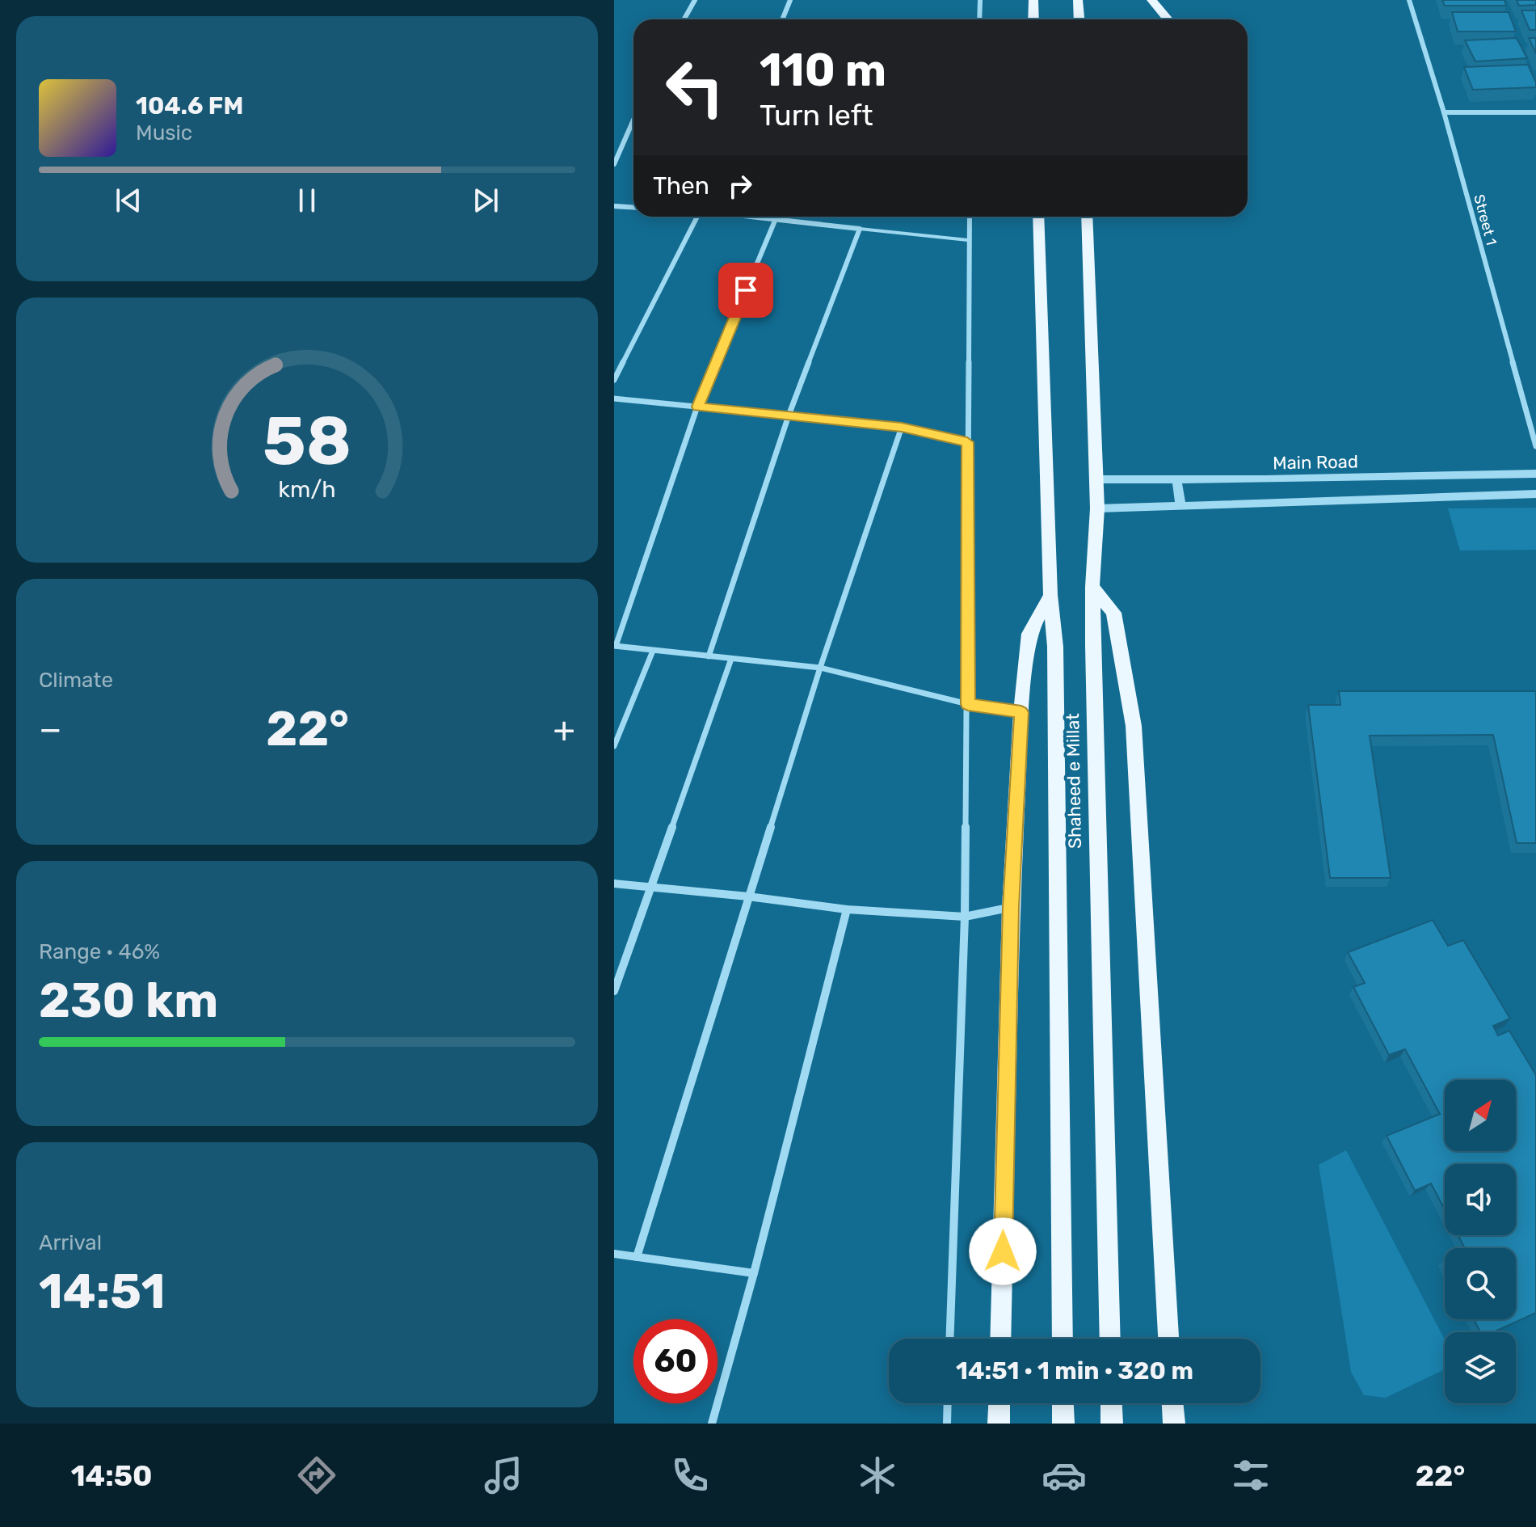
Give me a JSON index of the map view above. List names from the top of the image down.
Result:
{
  "streets": {
    "main road": ["Shaheed e Millat"],
    "street": ["Street 1", "Main Road"]
  },
  "crossings": [
    ["Main Road", "Shaheed e Millat"]
  ],
  "north": "top right",
  "page": {
    "turn": ["110 m", "Turn left"],
    "song": ["104.6 FM", "Music"],
    "then": "Then",
    "tile": [
      "Climate",
      ["Range · 46%", "230 km"],
      ["Arrival", "14:51"]
    ],
    "heat": ["−", "22°", "+"],
    "limit": "60",
    "trip": "14:51 · 1 min · 320 m",
    "tabs": ["14:50", "22°"],
    "gauge": ["58", "km/h"]
  }
}
